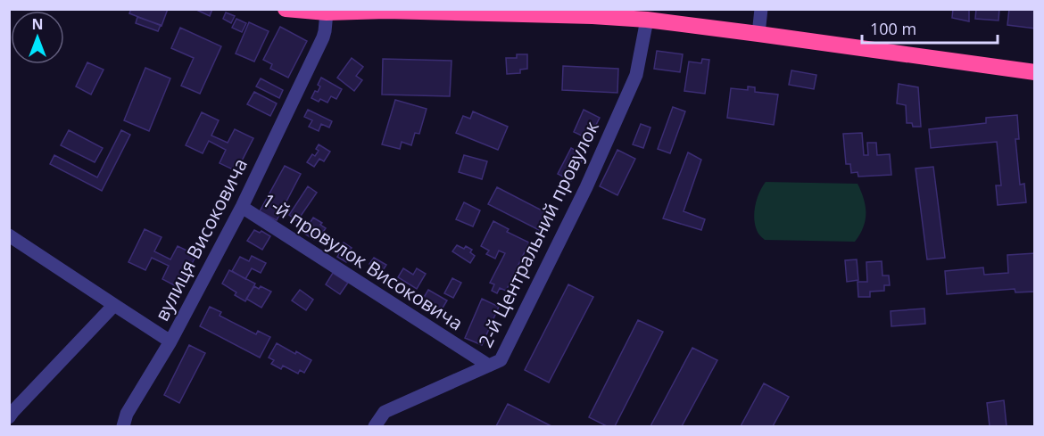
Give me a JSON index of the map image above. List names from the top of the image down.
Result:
{
  "streets": {
    "street": ["2-й Центральний провулок", "вулиця Високовича", "1-й провулок Високовича"]
  },
  "crossings": [
    ["2-й Центральний провулок", "1-й провулок Високовича"],
    ["вулиця Високовича", "1-й провулок Високовича"]
  ],
  "scale_bar": "100 m",
  "north": "top"
}
